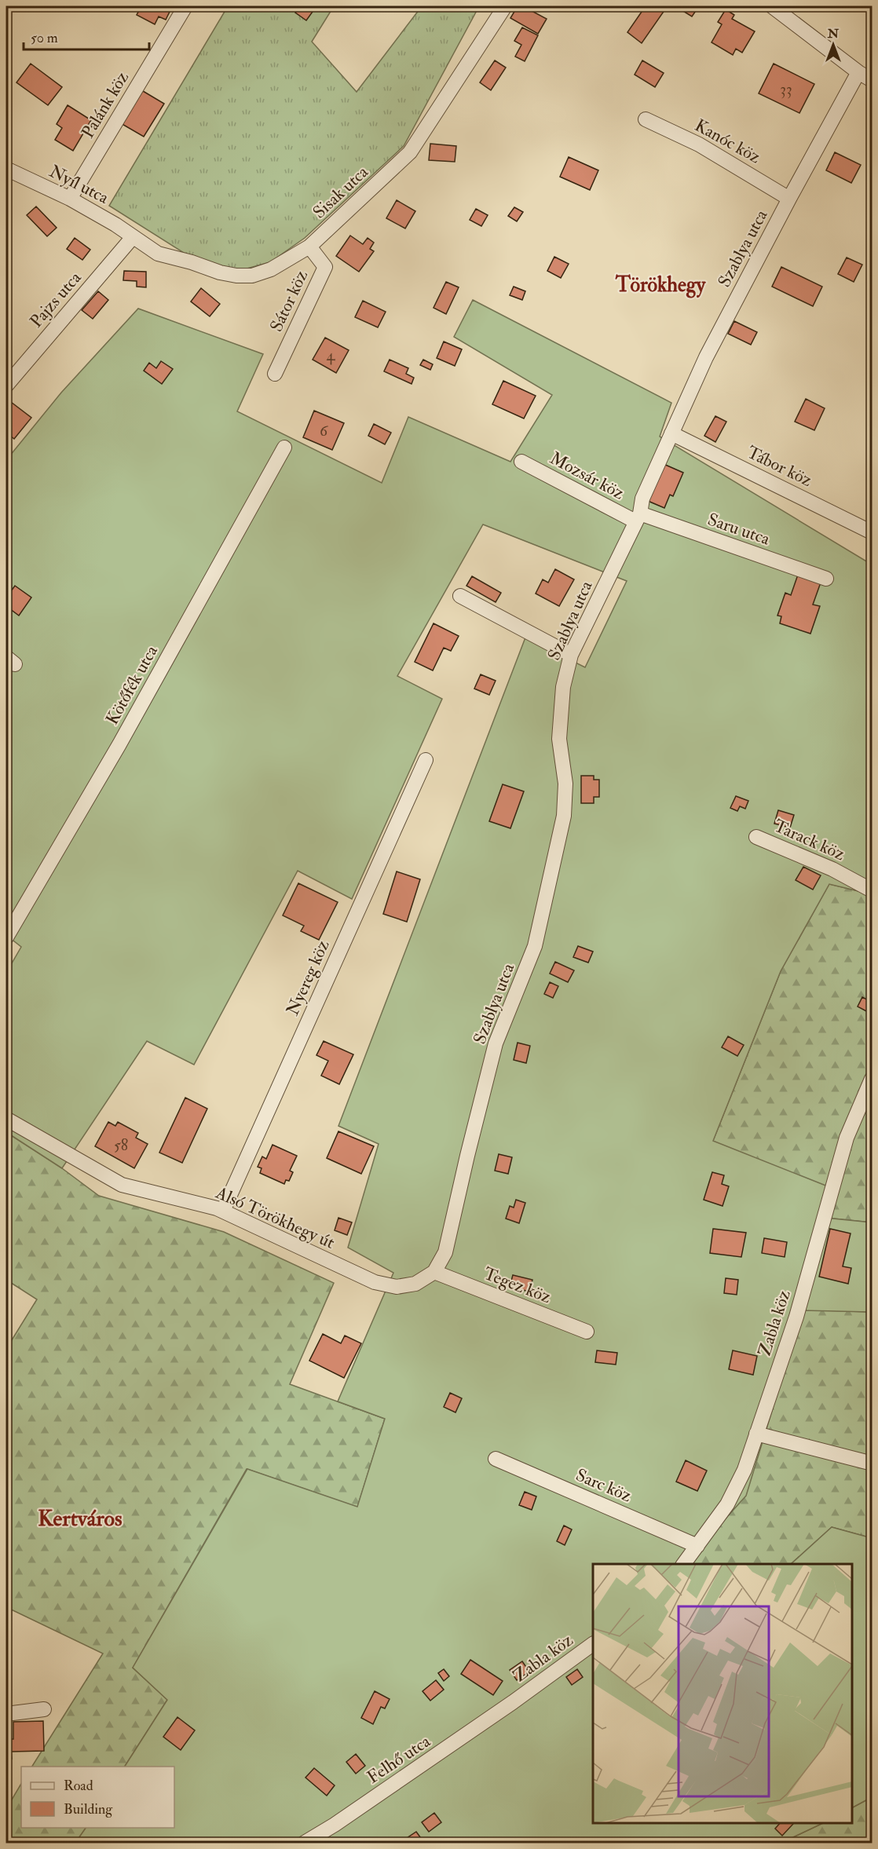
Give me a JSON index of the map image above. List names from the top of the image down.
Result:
{
  "streets": {
    "street": [
      "Palánk köz",
      "Kanóc köz",
      "Nyíl utca",
      "Sisak utca",
      "Szablya utca",
      "Pajzs utca",
      "Sátor köz",
      "Tábor köz",
      "Mozsár köz",
      "Saru utca",
      "Kötőfék utca",
      "Tarack köz",
      "Nyereg köz",
      "Alsó Törökhegy út",
      "Tegez köz",
      "Zabla köz",
      "Sarc köz",
      "Felhő utca"
    ]
  },
  "crossings": [
    ["Palánk köz", "Nyíl utca"],
    ["Kanóc köz", "Szablya utca"],
    ["Nyíl utca", "Sisak utca"],
    ["Nyíl utca", "Pajzs utca"],
    ["Sisak utca", "Pajzs utca"],
    ["Sisak utca", "Sátor köz"],
    ["Szablya utca", "Tábor köz"],
    ["Szablya utca", "Mozsár köz"],
    ["Szablya utca", "Saru utca"],
    ["Szablya utca", "Alsó Törökhegy út"],
    ["Mozsár köz", "Saru utca"],
    ["Nyereg köz", "Alsó Törökhegy út"],
    ["Alsó Törökhegy út", "Tegez köz"],
    ["Zabla köz", "Sarc köz"],
    ["Zabla köz", "Felhő utca"]
  ],
  "districts": ["Törökhegy", "Kertváros"],
  "house_numbers": [
    "33",
    "4",
    "6",
    "58"
  ],
  "legend": ["Road", "Building"],
  "scale_bar": "50 m",
  "north": "top"
}
